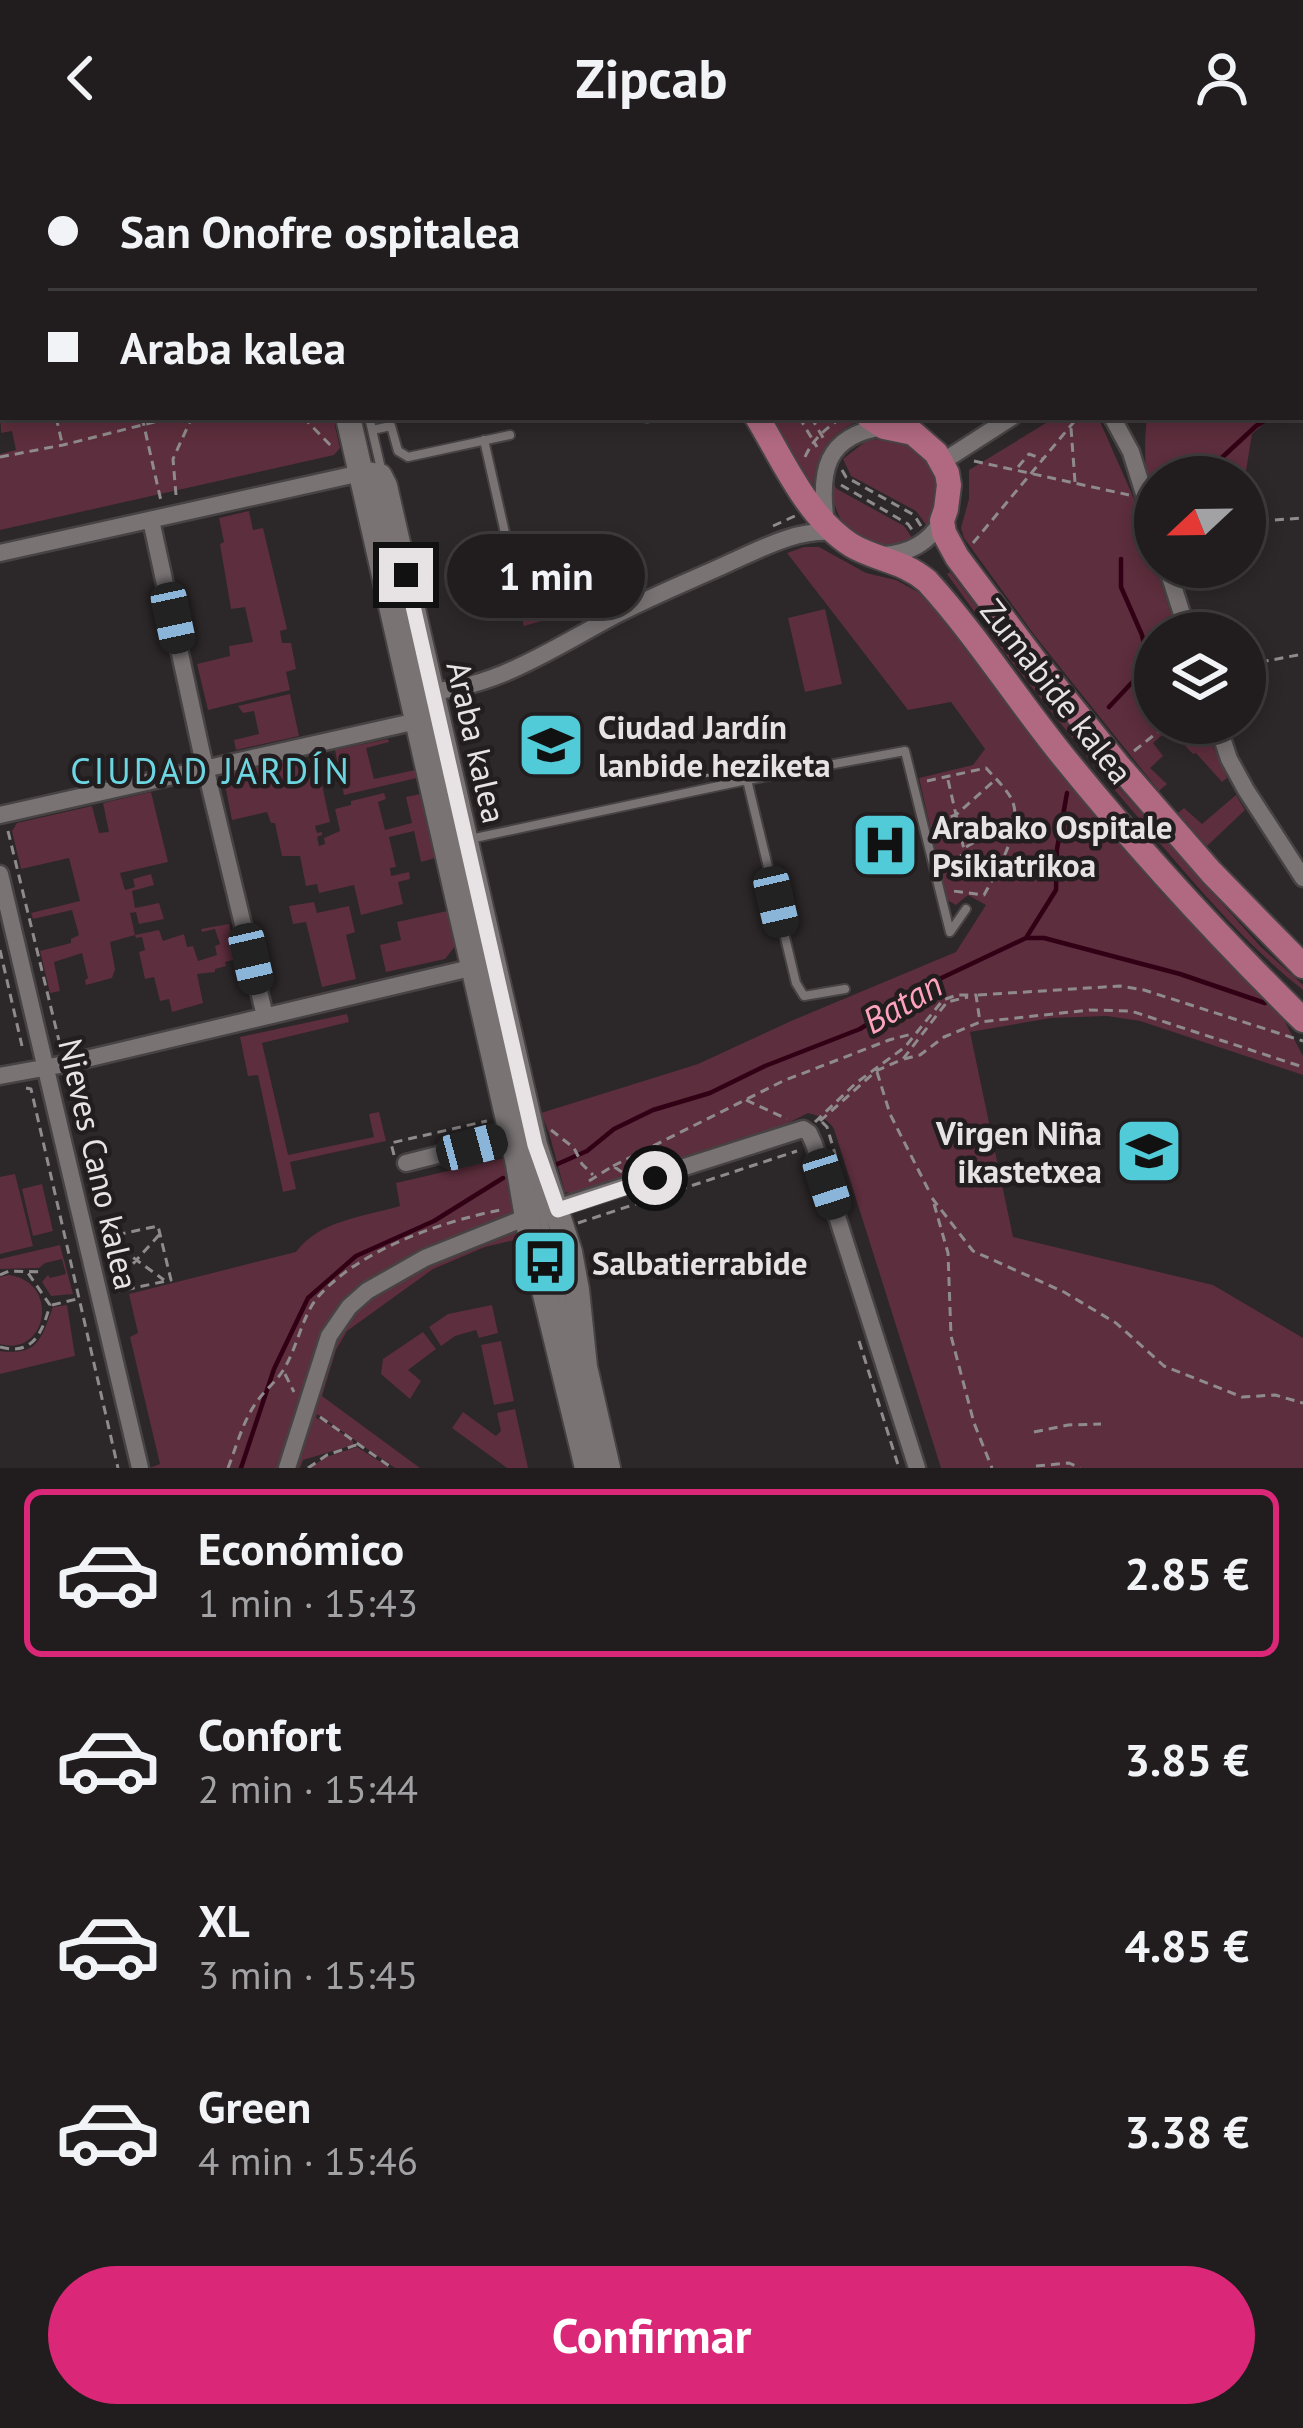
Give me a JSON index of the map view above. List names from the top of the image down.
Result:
{
  "streets": {
    "main road": ["Zumabide kalea"],
    "street": ["Araba kalea", "Nieves Cano kalea"]
  },
  "districts": ["CIUDAD JARDÍN"],
  "water": ["Batan"],
  "places": {
    "school or university": ["Ciudad Jardín lanbide heziketa", "Virgen Niña ikastetxea"],
    "hospital": ["Arabako Ospitale Psikiatrikoa"],
    "bus stop": ["Salbatierrabide"]
  },
  "north": "left",
  "page": {
    "header": "Zipcab",
    "banner": ["San Onofre ospitalea", "Araba kalea"],
    "bubble": "1 min",
    "list": [
      {
        "name": "Económico",
        "note": "1 min · 15:43",
        "value": "2.85 €"
      },
      {
        "name": "Confort",
        "note": "2 min · 15:44",
        "value": "3.85 €"
      },
      {
        "name": "XL",
        "note": "3 min · 15:45",
        "value": "4.85 €"
      },
      {
        "name": "Green",
        "note": "4 min · 15:46",
        "value": "3.38 €"
      }
    ],
    "buttons": "Confirmar"
  }
}
